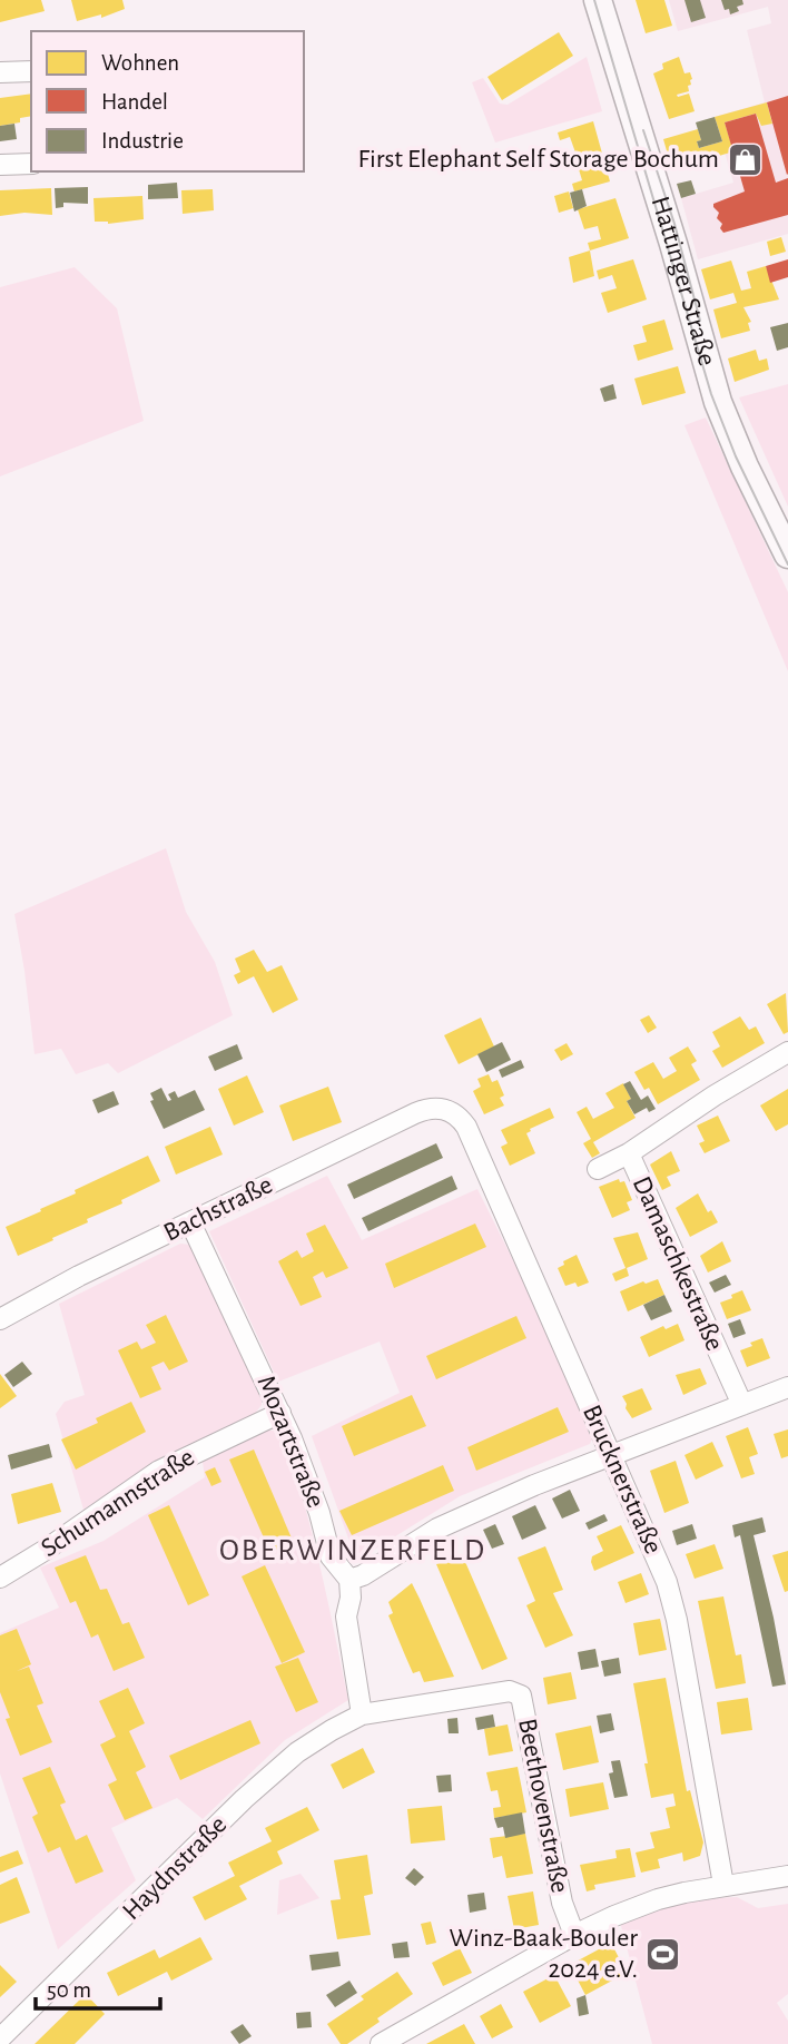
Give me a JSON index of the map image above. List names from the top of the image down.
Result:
{
  "streets": {
    "street": [
      "Hattinger Straße",
      "Bachstraße",
      "Damaschkestraße",
      "Mozartstraße",
      "Brucknerstraße",
      "Schumannstraße",
      "Beethovenstraße",
      "Haydnstraße"
    ]
  },
  "crossings": [
    ["Bachstraße", "Mozartstraße"],
    ["Bachstraße", "Brucknerstraße"],
    ["Mozartstraße", "Schumannstraße"],
    ["Beethovenstraße", "Haydnstraße"]
  ],
  "districts": ["OBERWINZERFELD"],
  "places": {
    "shop": ["First Elephant Self Storage Bochum"],
    "sports": ["Winz-Baak-Bouler 2024 e.V."]
  },
  "legend": ["Wohnen", "Handel", "Industrie"],
  "scale_bar": "50 m"
}
